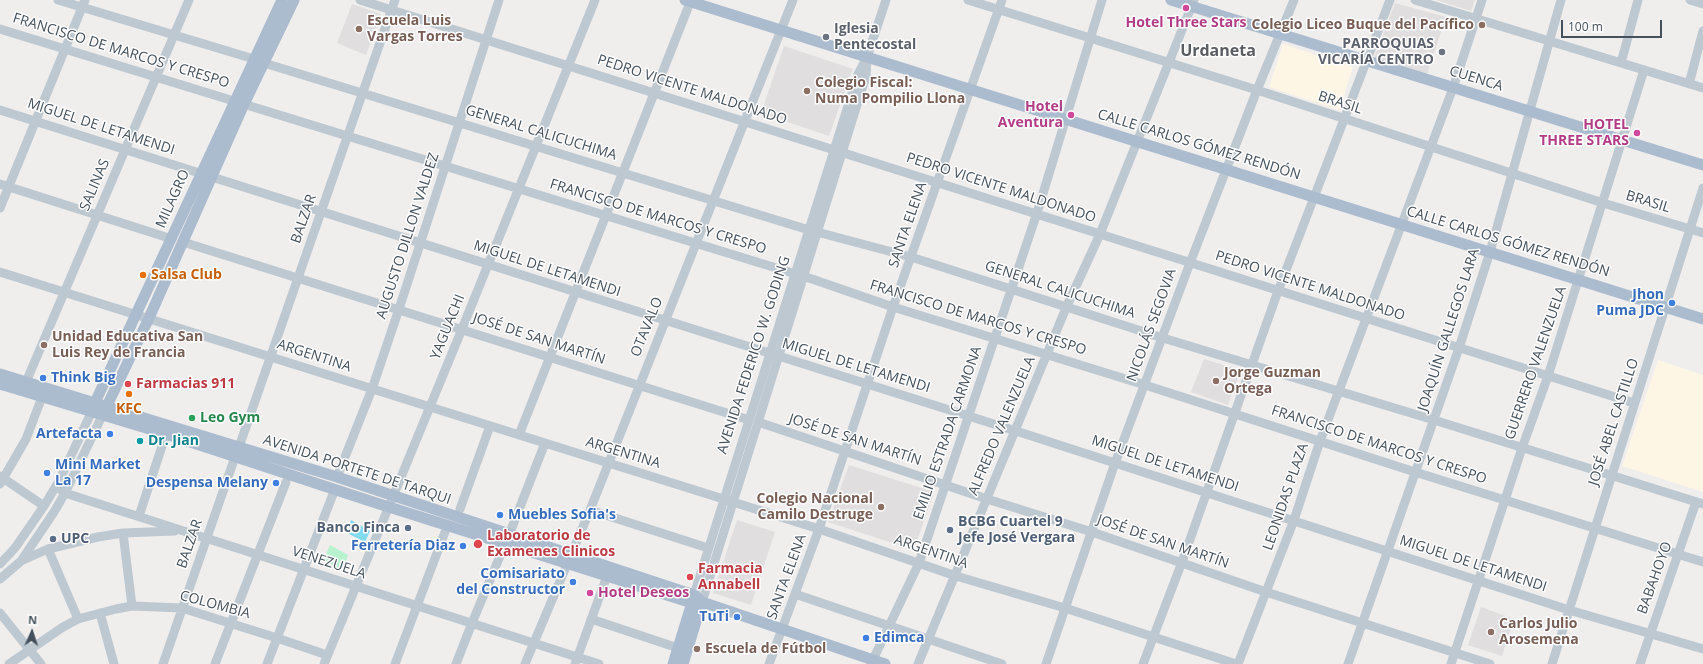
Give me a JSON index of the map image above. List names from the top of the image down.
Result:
{
  "streets": {
    "main road": [
      "CUENCA",
      "CALLE CARLOS GÓMEZ RENDÓN",
      "MILAGRO",
      "AVENIDA FEDERICO W. GODING",
      "AVENIDA PORTETE DE TARQUI"
    ],
    "street": [
      "FRANCISCO DE MARCOS Y CRESPO",
      "PEDRO VICENTE MALDONADO",
      "BRASIL",
      "MIGUEL DE LETAMENDI",
      "GENERAL CALICUCHIMA",
      "SALINAS",
      "BALZAR",
      "SANTA ELENA",
      "AUGUSTO DILLON VALDEZ",
      "NICOLÁS SEGOVIA",
      "YAGUACHI",
      "OTAVALO",
      "JOAQUÍN GALLEGOS LARA",
      "JOSÉ DE SAN MARTÍN",
      "ARGENTINA",
      "GUERRERO VALENZUELA",
      "JOSÉ ABEL CASTILLO",
      "ALFREDO VALENZUELA",
      "EMILIO ESTRADA CARMONA",
      "LEONIDAS PLAZA",
      "VENEZUELA",
      "BABAHOYO",
      "COLOMBIA"
    ]
  },
  "crossings": [
    ["FRANCISCO DE MARCOS Y CRESPO", "SALINAS"],
    ["FRANCISCO DE MARCOS Y CRESPO", "MILAGRO"],
    ["FRANCISCO DE MARCOS Y CRESPO", "BALZAR"],
    ["FRANCISCO DE MARCOS Y CRESPO", "SANTA ELENA"],
    ["FRANCISCO DE MARCOS Y CRESPO", "AUGUSTO DILLON VALDEZ"],
    ["FRANCISCO DE MARCOS Y CRESPO", "NICOLÁS SEGOVIA"],
    ["FRANCISCO DE MARCOS Y CRESPO", "YAGUACHI"],
    ["FRANCISCO DE MARCOS Y CRESPO", "OTAVALO"],
    ["FRANCISCO DE MARCOS Y CRESPO", "JOAQUÍN GALLEGOS LARA"],
    ["FRANCISCO DE MARCOS Y CRESPO", "AVENIDA FEDERICO W. GODING"],
    ["FRANCISCO DE MARCOS Y CRESPO", "GUERRERO VALENZUELA"],
    ["FRANCISCO DE MARCOS Y CRESPO", "JOSÉ ABEL CASTILLO"],
    ["FRANCISCO DE MARCOS Y CRESPO", "ALFREDO VALENZUELA"],
    ["FRANCISCO DE MARCOS Y CRESPO", "EMILIO ESTRADA CARMONA"],
    ["FRANCISCO DE MARCOS Y CRESPO", "LEONIDAS PLAZA"],
    ["FRANCISCO DE MARCOS Y CRESPO", "BABAHOYO"],
    ["CUENCA", "NICOLÁS SEGOVIA"],
    ["CUENCA", "JOAQUÍN GALLEGOS LARA"],
    ["CUENCA", "GUERRERO VALENZUELA"],
    ["CUENCA", "ALFREDO VALENZUELA"],
    ["CUENCA", "LEONIDAS PLAZA"],
    ["PEDRO VICENTE MALDONADO", "BALZAR"],
    ["PEDRO VICENTE MALDONADO", "SANTA ELENA"],
    ["PEDRO VICENTE MALDONADO", "AUGUSTO DILLON VALDEZ"],
    ["PEDRO VICENTE MALDONADO", "NICOLÁS SEGOVIA"],
    ["PEDRO VICENTE MALDONADO", "YAGUACHI"],
    ["PEDRO VICENTE MALDONADO", "OTAVALO"],
    ["PEDRO VICENTE MALDONADO", "JOAQUÍN GALLEGOS LARA"],
    ["PEDRO VICENTE MALDONADO", "AVENIDA FEDERICO W. GODING"],
    ["PEDRO VICENTE MALDONADO", "GUERRERO VALENZUELA"],
    ["PEDRO VICENTE MALDONADO", "JOSÉ ABEL CASTILLO"],
    ["PEDRO VICENTE MALDONADO", "ALFREDO VALENZUELA"],
    ["PEDRO VICENTE MALDONADO", "EMILIO ESTRADA CARMONA"],
    ["PEDRO VICENTE MALDONADO", "LEONIDAS PLAZA"],
    ["BRASIL", "SANTA ELENA"],
    ["BRASIL", "NICOLÁS SEGOVIA"],
    ["BRASIL", "JOAQUÍN GALLEGOS LARA"],
    ["BRASIL", "GUERRERO VALENZUELA"],
    ["BRASIL", "JOSÉ ABEL CASTILLO"],
    ["BRASIL", "ALFREDO VALENZUELA"],
    ["BRASIL", "EMILIO ESTRADA CARMONA"],
    ["BRASIL", "LEONIDAS PLAZA"],
    ["MIGUEL DE LETAMENDI", "SALINAS"],
    ["MIGUEL DE LETAMENDI", "MILAGRO"],
    ["MIGUEL DE LETAMENDI", "BALZAR"],
    ["MIGUEL DE LETAMENDI", "SANTA ELENA"],
    ["MIGUEL DE LETAMENDI", "AUGUSTO DILLON VALDEZ"],
    ["MIGUEL DE LETAMENDI", "NICOLÁS SEGOVIA"],
    ["MIGUEL DE LETAMENDI", "YAGUACHI"],
    ["MIGUEL DE LETAMENDI", "OTAVALO"],
    ["MIGUEL DE LETAMENDI", "JOAQUÍN GALLEGOS LARA"],
    ["MIGUEL DE LETAMENDI", "AVENIDA FEDERICO W. GODING"],
    ["MIGUEL DE LETAMENDI", "GUERRERO VALENZUELA"],
    ["MIGUEL DE LETAMENDI", "JOSÉ ABEL CASTILLO"],
    ["MIGUEL DE LETAMENDI", "ALFREDO VALENZUELA"],
    ["MIGUEL DE LETAMENDI", "EMILIO ESTRADA CARMONA"],
    ["MIGUEL DE LETAMENDI", "LEONIDAS PLAZA"],
    ["MIGUEL DE LETAMENDI", "BABAHOYO"],
    ["GENERAL CALICUCHIMA", "SALINAS"],
    ["GENERAL CALICUCHIMA", "MILAGRO"],
    ["GENERAL CALICUCHIMA", "BALZAR"],
    ["GENERAL CALICUCHIMA", "SANTA ELENA"],
    ["GENERAL CALICUCHIMA", "AUGUSTO DILLON VALDEZ"],
    ["GENERAL CALICUCHIMA", "NICOLÁS SEGOVIA"],
    ["GENERAL CALICUCHIMA", "YAGUACHI"],
    ["GENERAL CALICUCHIMA", "OTAVALO"],
    ["GENERAL CALICUCHIMA", "JOAQUÍN GALLEGOS LARA"],
    ["GENERAL CALICUCHIMA", "AVENIDA FEDERICO W. GODING"],
    ["GENERAL CALICUCHIMA", "GUERRERO VALENZUELA"],
    ["GENERAL CALICUCHIMA", "JOSÉ ABEL CASTILLO"],
    ["GENERAL CALICUCHIMA", "ALFREDO VALENZUELA"],
    ["GENERAL CALICUCHIMA", "EMILIO ESTRADA CARMONA"],
    ["GENERAL CALICUCHIMA", "LEONIDAS PLAZA"],
    ["GENERAL CALICUCHIMA", "BABAHOYO"],
    ["CALLE CARLOS GÓMEZ RENDÓN", "SANTA ELENA"],
    ["CALLE CARLOS GÓMEZ RENDÓN", "NICOLÁS SEGOVIA"],
    ["CALLE CARLOS GÓMEZ RENDÓN", "OTAVALO"],
    ["CALLE CARLOS GÓMEZ RENDÓN", "JOAQUÍN GALLEGOS LARA"],
    ["CALLE CARLOS GÓMEZ RENDÓN", "AVENIDA FEDERICO W. GODING"],
    ["CALLE CARLOS GÓMEZ RENDÓN", "GUERRERO VALENZUELA"],
    ["CALLE CARLOS GÓMEZ RENDÓN", "JOSÉ ABEL CASTILLO"],
    ["CALLE CARLOS GÓMEZ RENDÓN", "ALFREDO VALENZUELA"],
    ["CALLE CARLOS GÓMEZ RENDÓN", "EMILIO ESTRADA CARMONA"],
    ["CALLE CARLOS GÓMEZ RENDÓN", "LEONIDAS PLAZA"],
    ["SALINAS", "JOSÉ DE SAN MARTÍN"],
    ["SALINAS", "ARGENTINA"],
    ["SALINAS", "AVENIDA PORTETE DE TARQUI"],
    ["MILAGRO", "JOSÉ DE SAN MARTÍN"],
    ["MILAGRO", "ARGENTINA"],
    ["MILAGRO", "AVENIDA PORTETE DE TARQUI"],
    ["BALZAR", "JOSÉ DE SAN MARTÍN"],
    ["BALZAR", "ARGENTINA"],
    ["BALZAR", "AVENIDA PORTETE DE TARQUI"],
    ["BALZAR", "VENEZUELA"],
    ["BALZAR", "COLOMBIA"],
    ["SANTA ELENA", "JOSÉ DE SAN MARTÍN"],
    ["SANTA ELENA", "ARGENTINA"],
    ["SANTA ELENA", "AVENIDA PORTETE DE TARQUI"],
    ["AUGUSTO DILLON VALDEZ", "JOSÉ DE SAN MARTÍN"],
    ["AUGUSTO DILLON VALDEZ", "ARGENTINA"],
    ["AUGUSTO DILLON VALDEZ", "AVENIDA PORTETE DE TARQUI"],
    ["NICOLÁS SEGOVIA", "JOSÉ DE SAN MARTÍN"],
    ["NICOLÁS SEGOVIA", "ARGENTINA"],
    ["YAGUACHI", "JOSÉ DE SAN MARTÍN"],
    ["YAGUACHI", "ARGENTINA"],
    ["YAGUACHI", "AVENIDA PORTETE DE TARQUI"],
    ["YAGUACHI", "VENEZUELA"],
    ["YAGUACHI", "COLOMBIA"],
    ["OTAVALO", "JOSÉ DE SAN MARTÍN"],
    ["OTAVALO", "ARGENTINA"],
    ["OTAVALO", "AVENIDA PORTETE DE TARQUI"],
    ["OTAVALO", "VENEZUELA"],
    ["JOAQUÍN GALLEGOS LARA", "JOSÉ DE SAN MARTÍN"],
    ["JOSÉ DE SAN MARTÍN", "AVENIDA FEDERICO W. GODING"],
    ["JOSÉ DE SAN MARTÍN", "GUERRERO VALENZUELA"],
    ["JOSÉ DE SAN MARTÍN", "ALFREDO VALENZUELA"],
    ["JOSÉ DE SAN MARTÍN", "EMILIO ESTRADA CARMONA"],
    ["JOSÉ DE SAN MARTÍN", "LEONIDAS PLAZA"],
    ["AVENIDA FEDERICO W. GODING", "ARGENTINA"],
    ["AVENIDA FEDERICO W. GODING", "AVENIDA PORTETE DE TARQUI"],
    ["ARGENTINA", "ALFREDO VALENZUELA"],
    ["ARGENTINA", "EMILIO ESTRADA CARMONA"],
    ["ARGENTINA", "LEONIDAS PLAZA"],
    ["EMILIO ESTRADA CARMONA", "AVENIDA PORTETE DE TARQUI"]
  ],
  "districts": ["Urdaneta"],
  "places": [
    "Hotel Three Stars",
    "Colegio Liceo Buque del Pacífico",
    "Escuela Luis Vargas Torres",
    "Iglesia Pentecostal",
    "PARROQUIAS VICARÍA CENTRO",
    "Colegio Fiscal: Numa Pompilio Llona",
    "Hotel Aventura",
    "HOTEL THREE STARS",
    "Salsa Club",
    "Jhon Puma JDC",
    "Unidad Educativa San Luis Rey de Francia",
    "Think Big",
    "Jorge Guzman Ortega",
    "Farmacias 911",
    "KFC",
    "Leo Gym",
    "Artefacta",
    "Dr. Jian",
    "Mini Market La 17",
    "Despensa Melany",
    "Colegio Nacional Camilo Destruge",
    "Muebles Sofia's",
    "Banco Finca",
    "BCBG Cuartel 9 Jefe José Vergara",
    "UPC",
    "Laboratorio de Examenes Clinicos",
    "Ferretería Diaz",
    "Farmacia Annabell",
    "Comisariato del Constructor",
    "Hotel Deseos",
    "TuTi",
    "Carlos Julio Arosemena",
    "Edimca",
    "Escuela de Fútbol"
  ],
  "scale_bar": "100 m",
  "north": "top"
}
